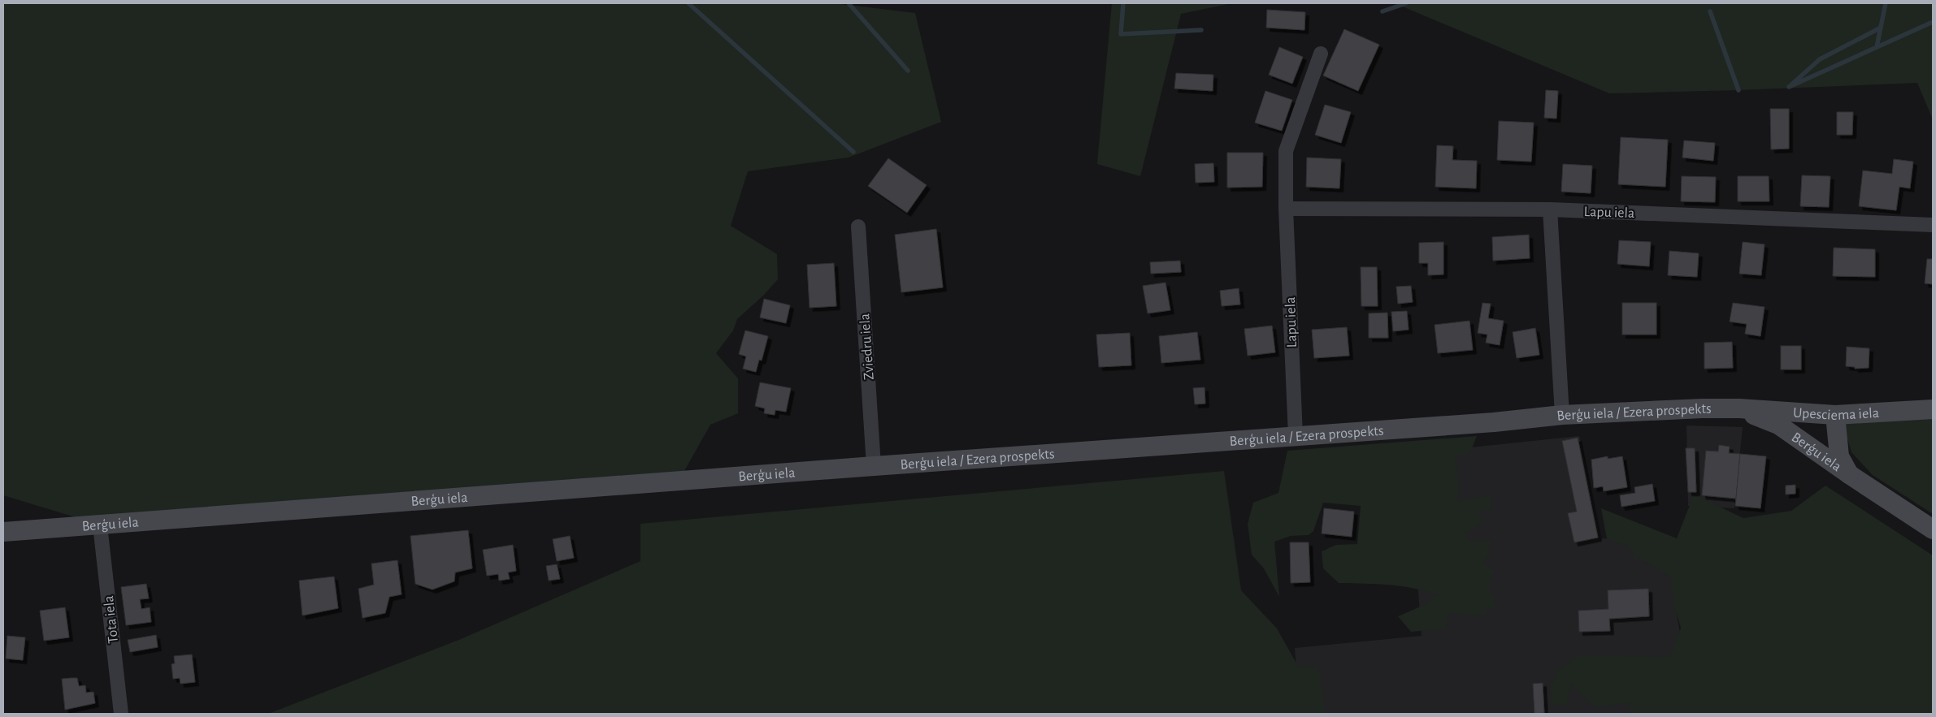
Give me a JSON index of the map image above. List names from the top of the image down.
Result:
{
  "streets": {
    "main road": ["Upesciema iela", "Berģu iela / Ezera prospekts", "Berģu iela"],
    "street": ["Lapu iela", "Zviedru iela", "Tota iela"]
  },
  "crossings": [
    ["Lapu iela", "Berģu iela / Ezera prospekts"],
    ["Zviedru iela", "Berģu iela / Ezera prospekts"],
    ["Zviedru iela", "Berģu iela"],
    ["Upesciema iela", "Berģu iela / Ezera prospekts"],
    ["Upesciema iela", "Berģu iela"],
    ["Berģu iela / Ezera prospekts", "Berģu iela"],
    ["Berģu iela", "Tota iela"]
  ]
}
